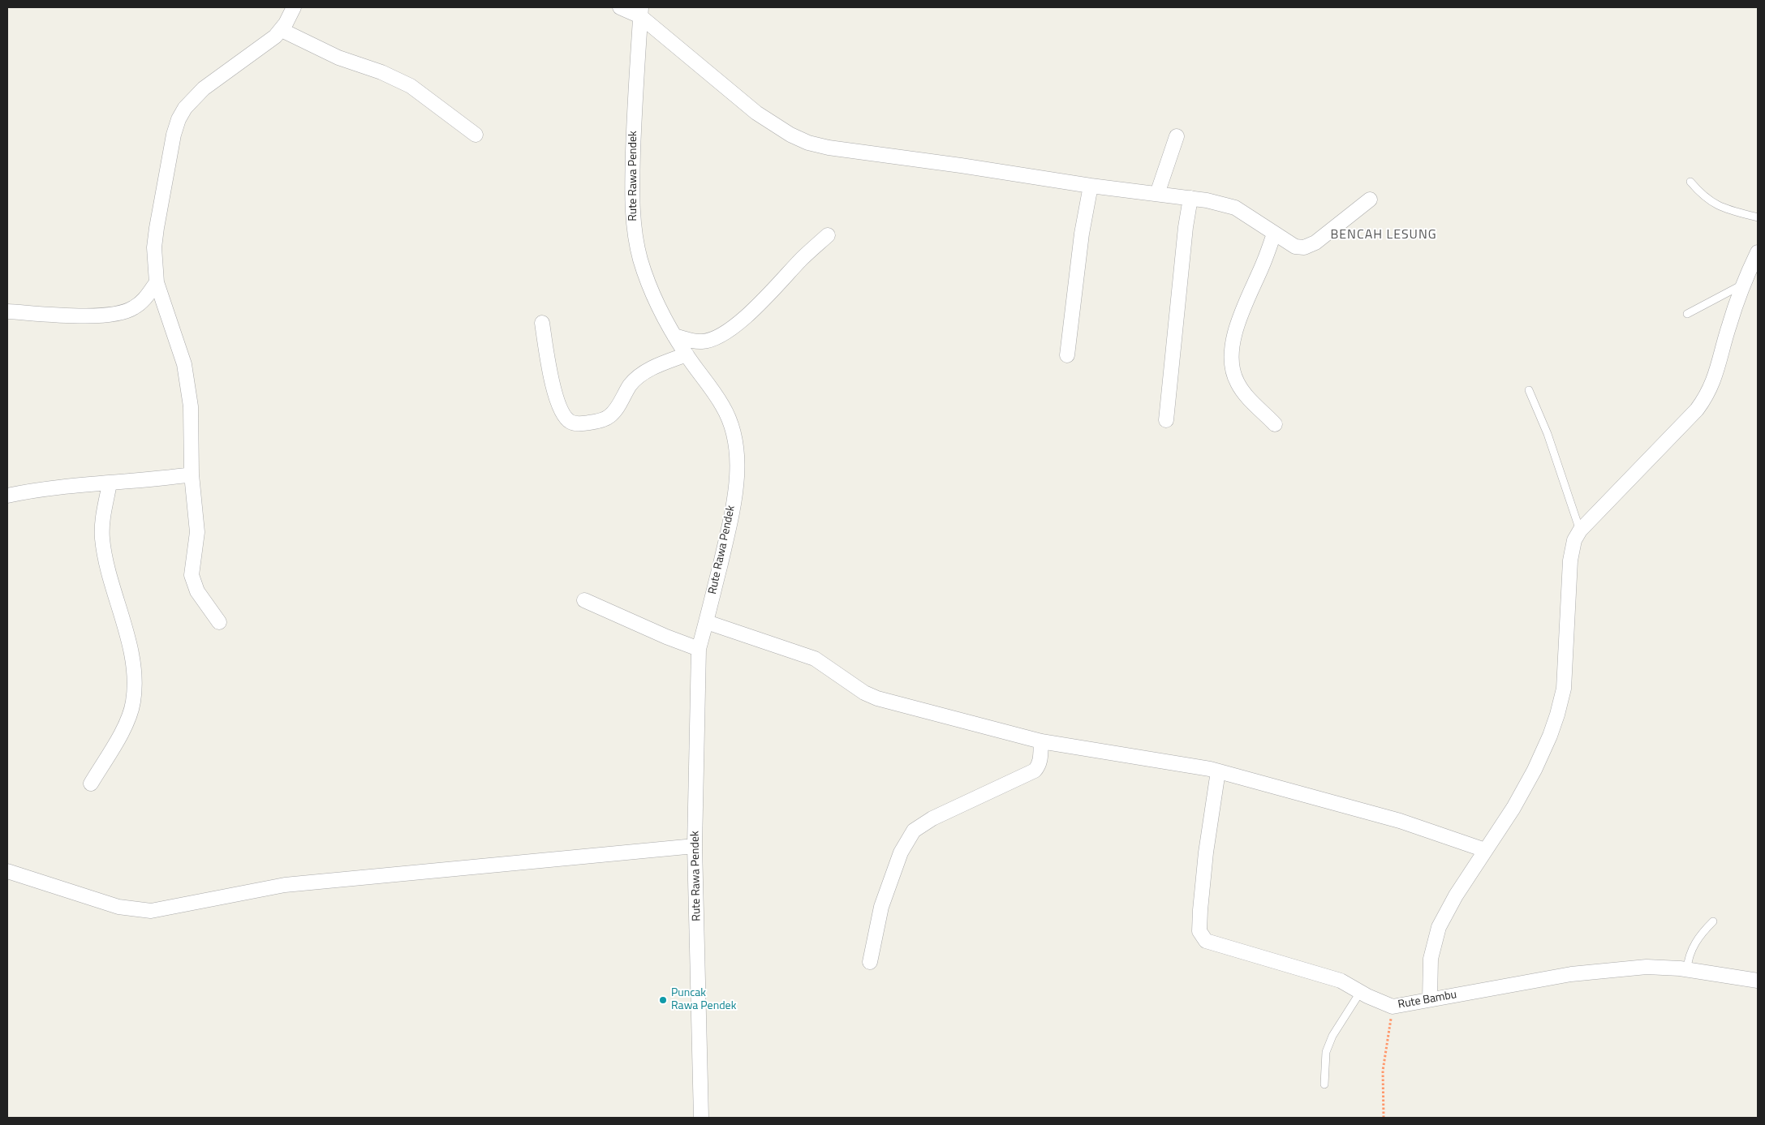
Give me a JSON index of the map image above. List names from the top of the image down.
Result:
{
  "streets": {
    "street": ["Rute Rawa Pendek", "Rute Bambu"]
  },
  "districts": ["BENCAH LESUNG"],
  "places": ["Puncak Rawa Pendek"]
}
